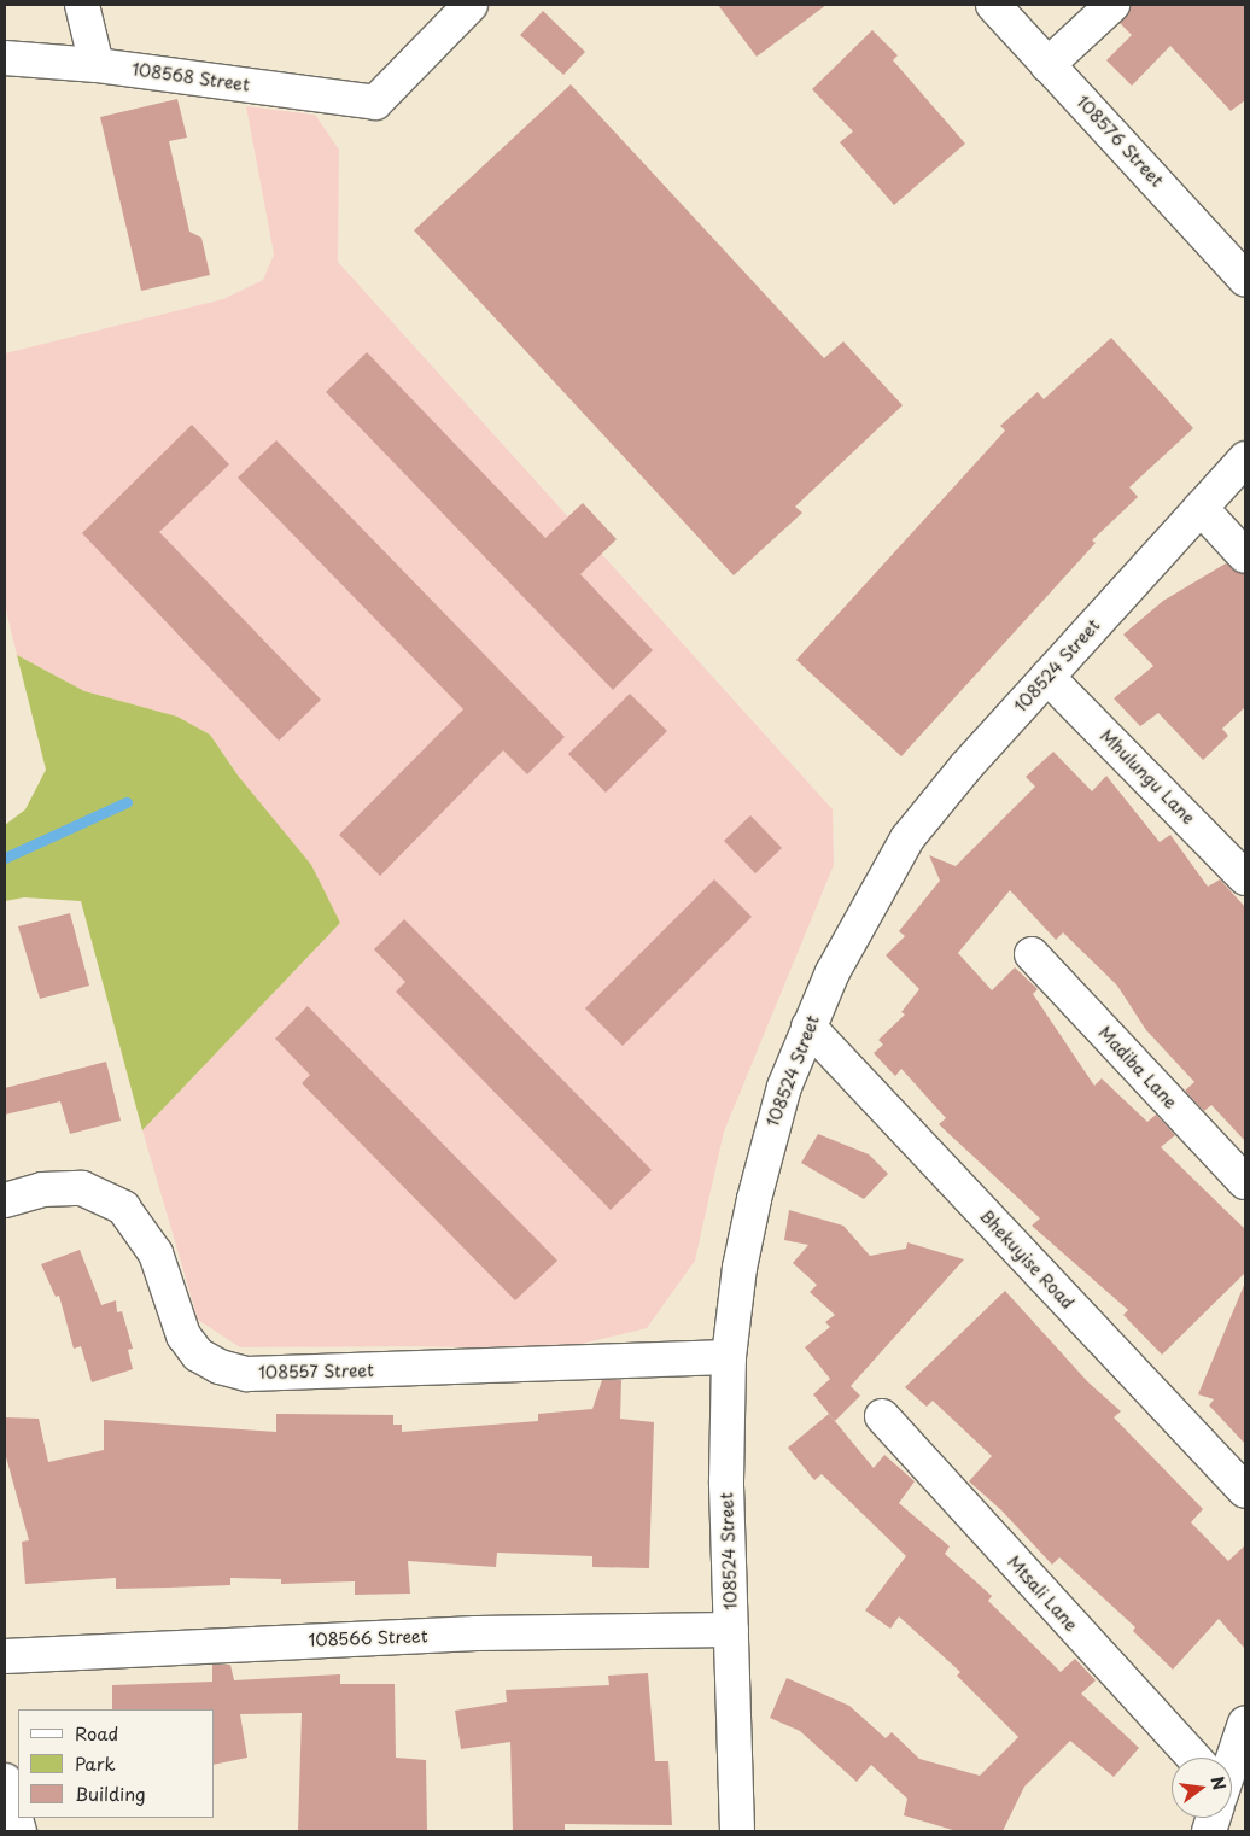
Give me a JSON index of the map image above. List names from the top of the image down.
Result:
{
  "streets": {
    "street": [
      "108568 Street",
      "108576 Street",
      "108524 Street",
      "Mhulungu Lane",
      "Madiba Lane",
      "Bhekuyise Road",
      "108557 Street",
      "Mtsali Lane",
      "108566 Street"
    ]
  },
  "crossings": [
    ["108524 Street", "Mhulungu Lane"],
    ["108524 Street", "Bhekuyise Road"],
    ["108524 Street", "108557 Street"],
    ["108524 Street", "108566 Street"]
  ],
  "legend": ["Road", "Park", "Building"],
  "north": "right"
}
